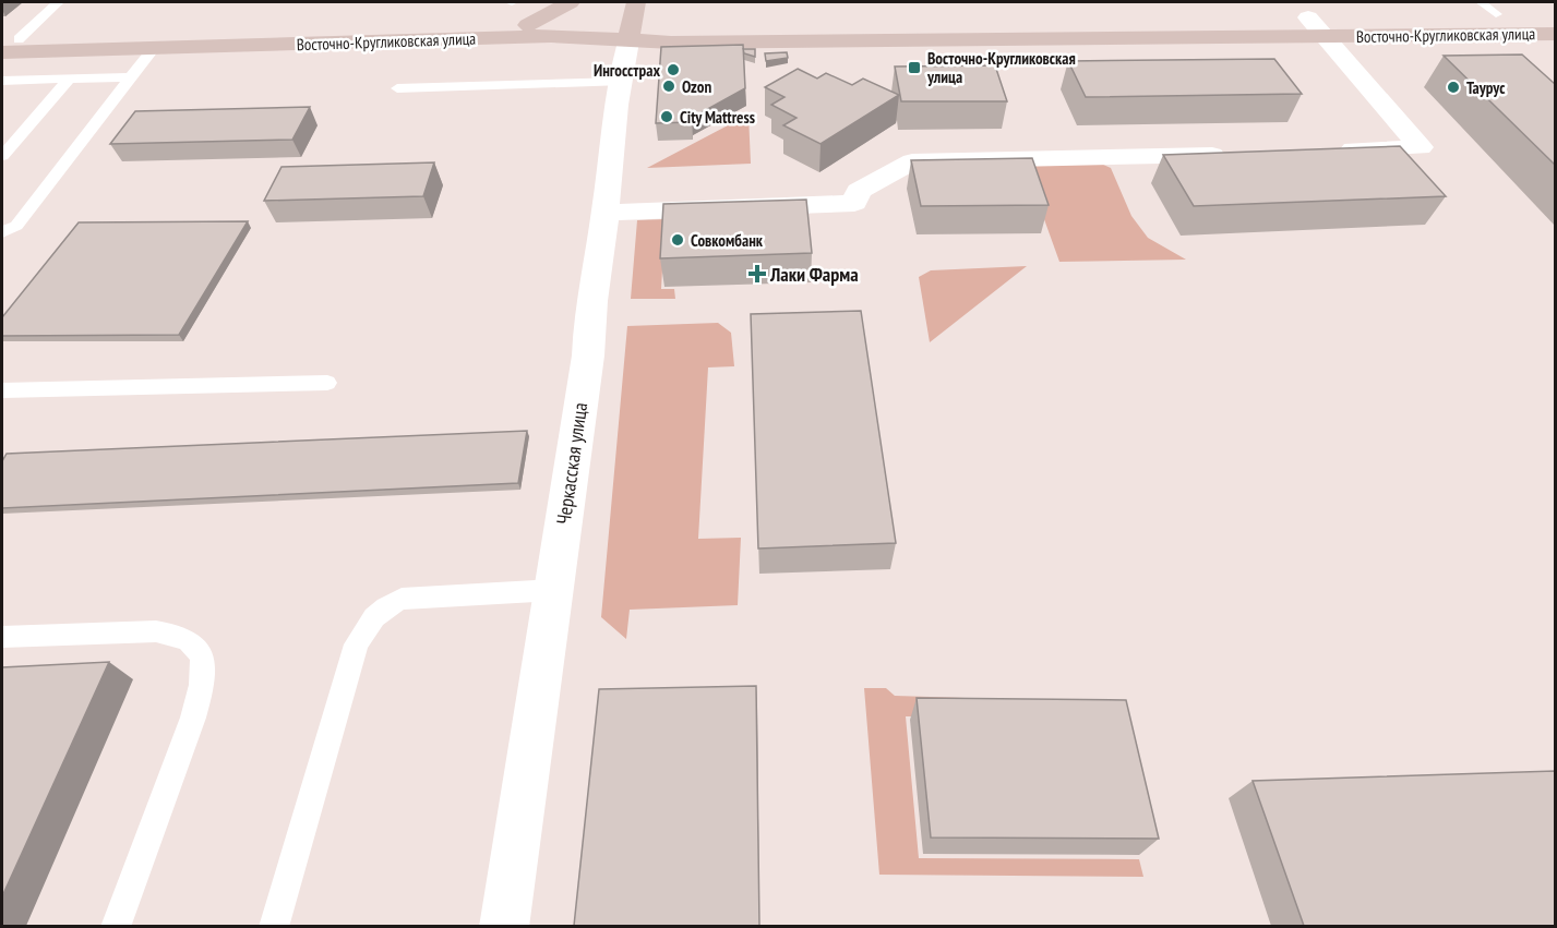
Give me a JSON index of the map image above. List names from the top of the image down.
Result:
{
  "streets": {
    "street": ["Восточно-Кругликовская улица", "Черкасская улица"]
  },
  "crossings": [
    ["Восточно-Кругликовская улица", "Черкасская улица"]
  ],
  "places": {
    "transit": ["Восточно-Кругликовская улица"],
    "other": [
      "Ингосстрах",
      "Ozon",
      "Таурус",
      "City Mattress",
      "Совкомбанк"
    ],
    "health": ["Лаки Фарма"]
  }
}
